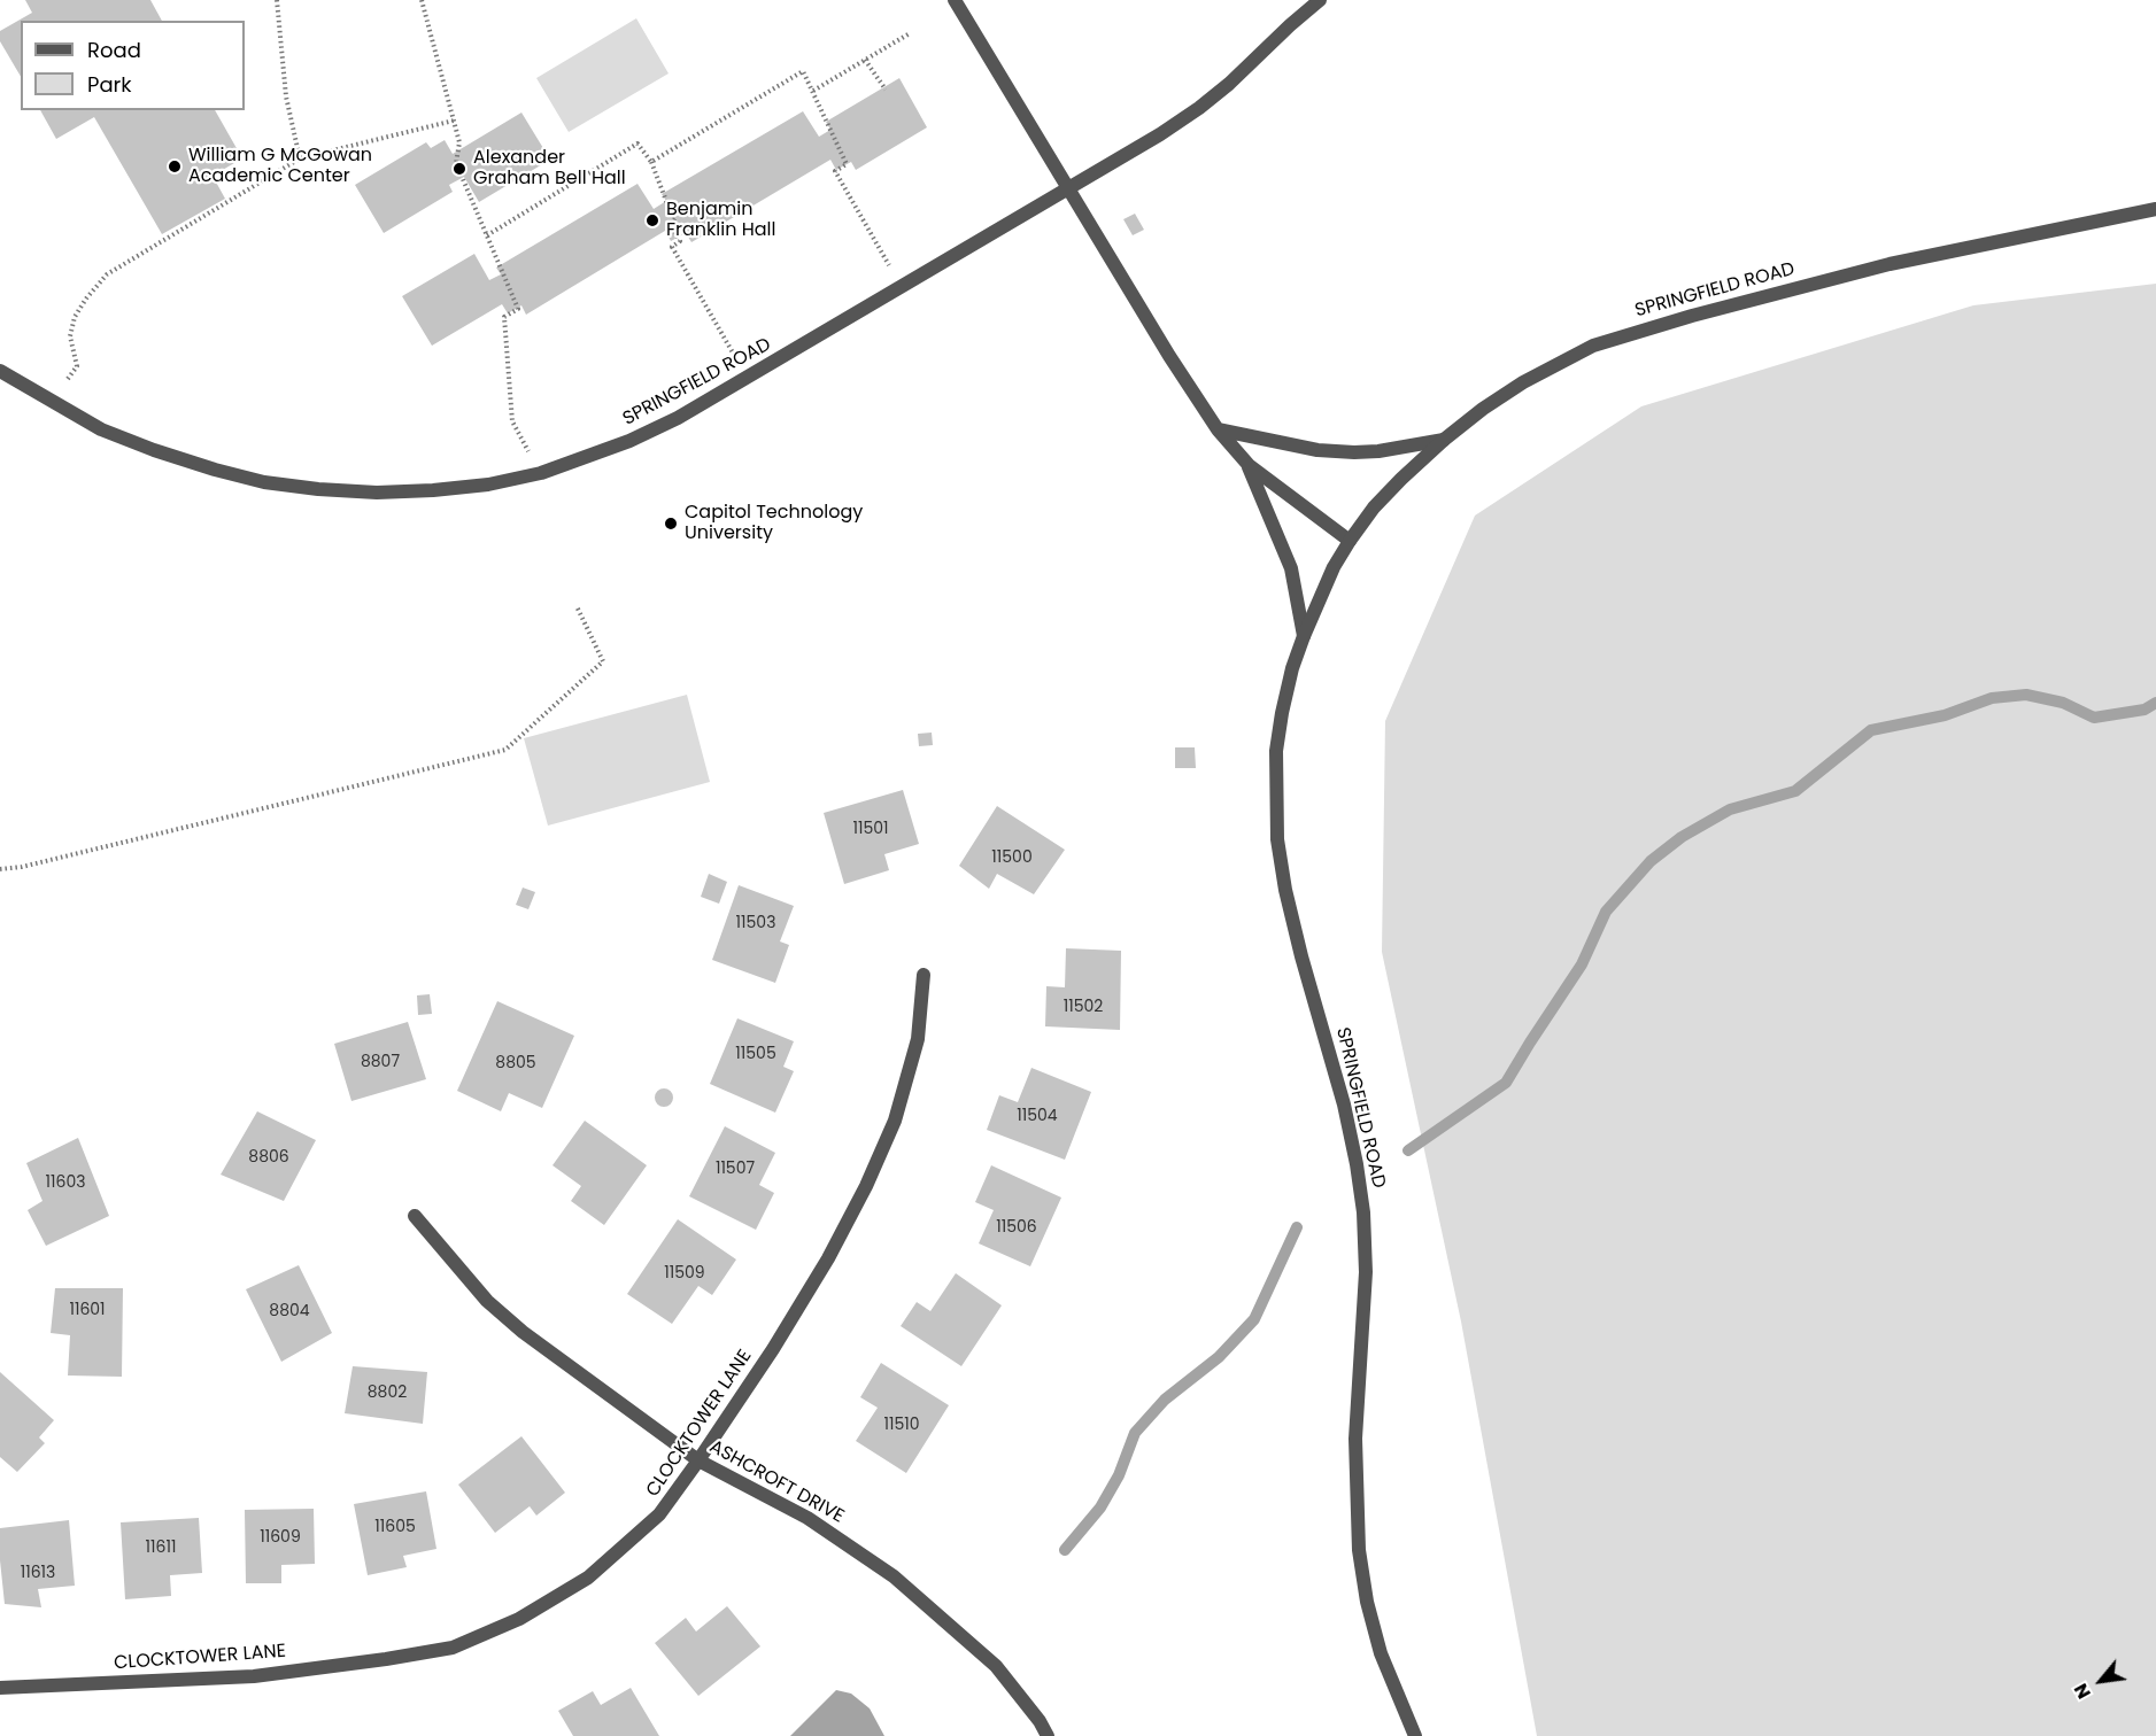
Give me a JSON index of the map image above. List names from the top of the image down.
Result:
{
  "streets": {
    "street": ["SPRINGFIELD ROAD", "CLOCKTOWER LANE", "ASHCROFT DRIVE"]
  },
  "crossings": [
    ["CLOCKTOWER LANE", "ASHCROFT DRIVE"]
  ],
  "places": [
    "William G McGowan Academic Center",
    "Alexander Graham Bell Hall",
    "Benjamin Franklin Hall",
    "Capitol Technology University"
  ],
  "house_numbers": [
    "11501",
    "11500",
    "11503",
    "11502",
    "11505",
    "8807",
    "8805",
    "11504",
    "8806",
    "11507",
    "11603",
    "11506",
    "11509",
    "11601",
    "8804",
    "8802",
    "11510",
    "11605",
    "11609",
    "11611",
    "11613"
  ],
  "legend": ["Road", "Park"],
  "north": "bottom left"
}
